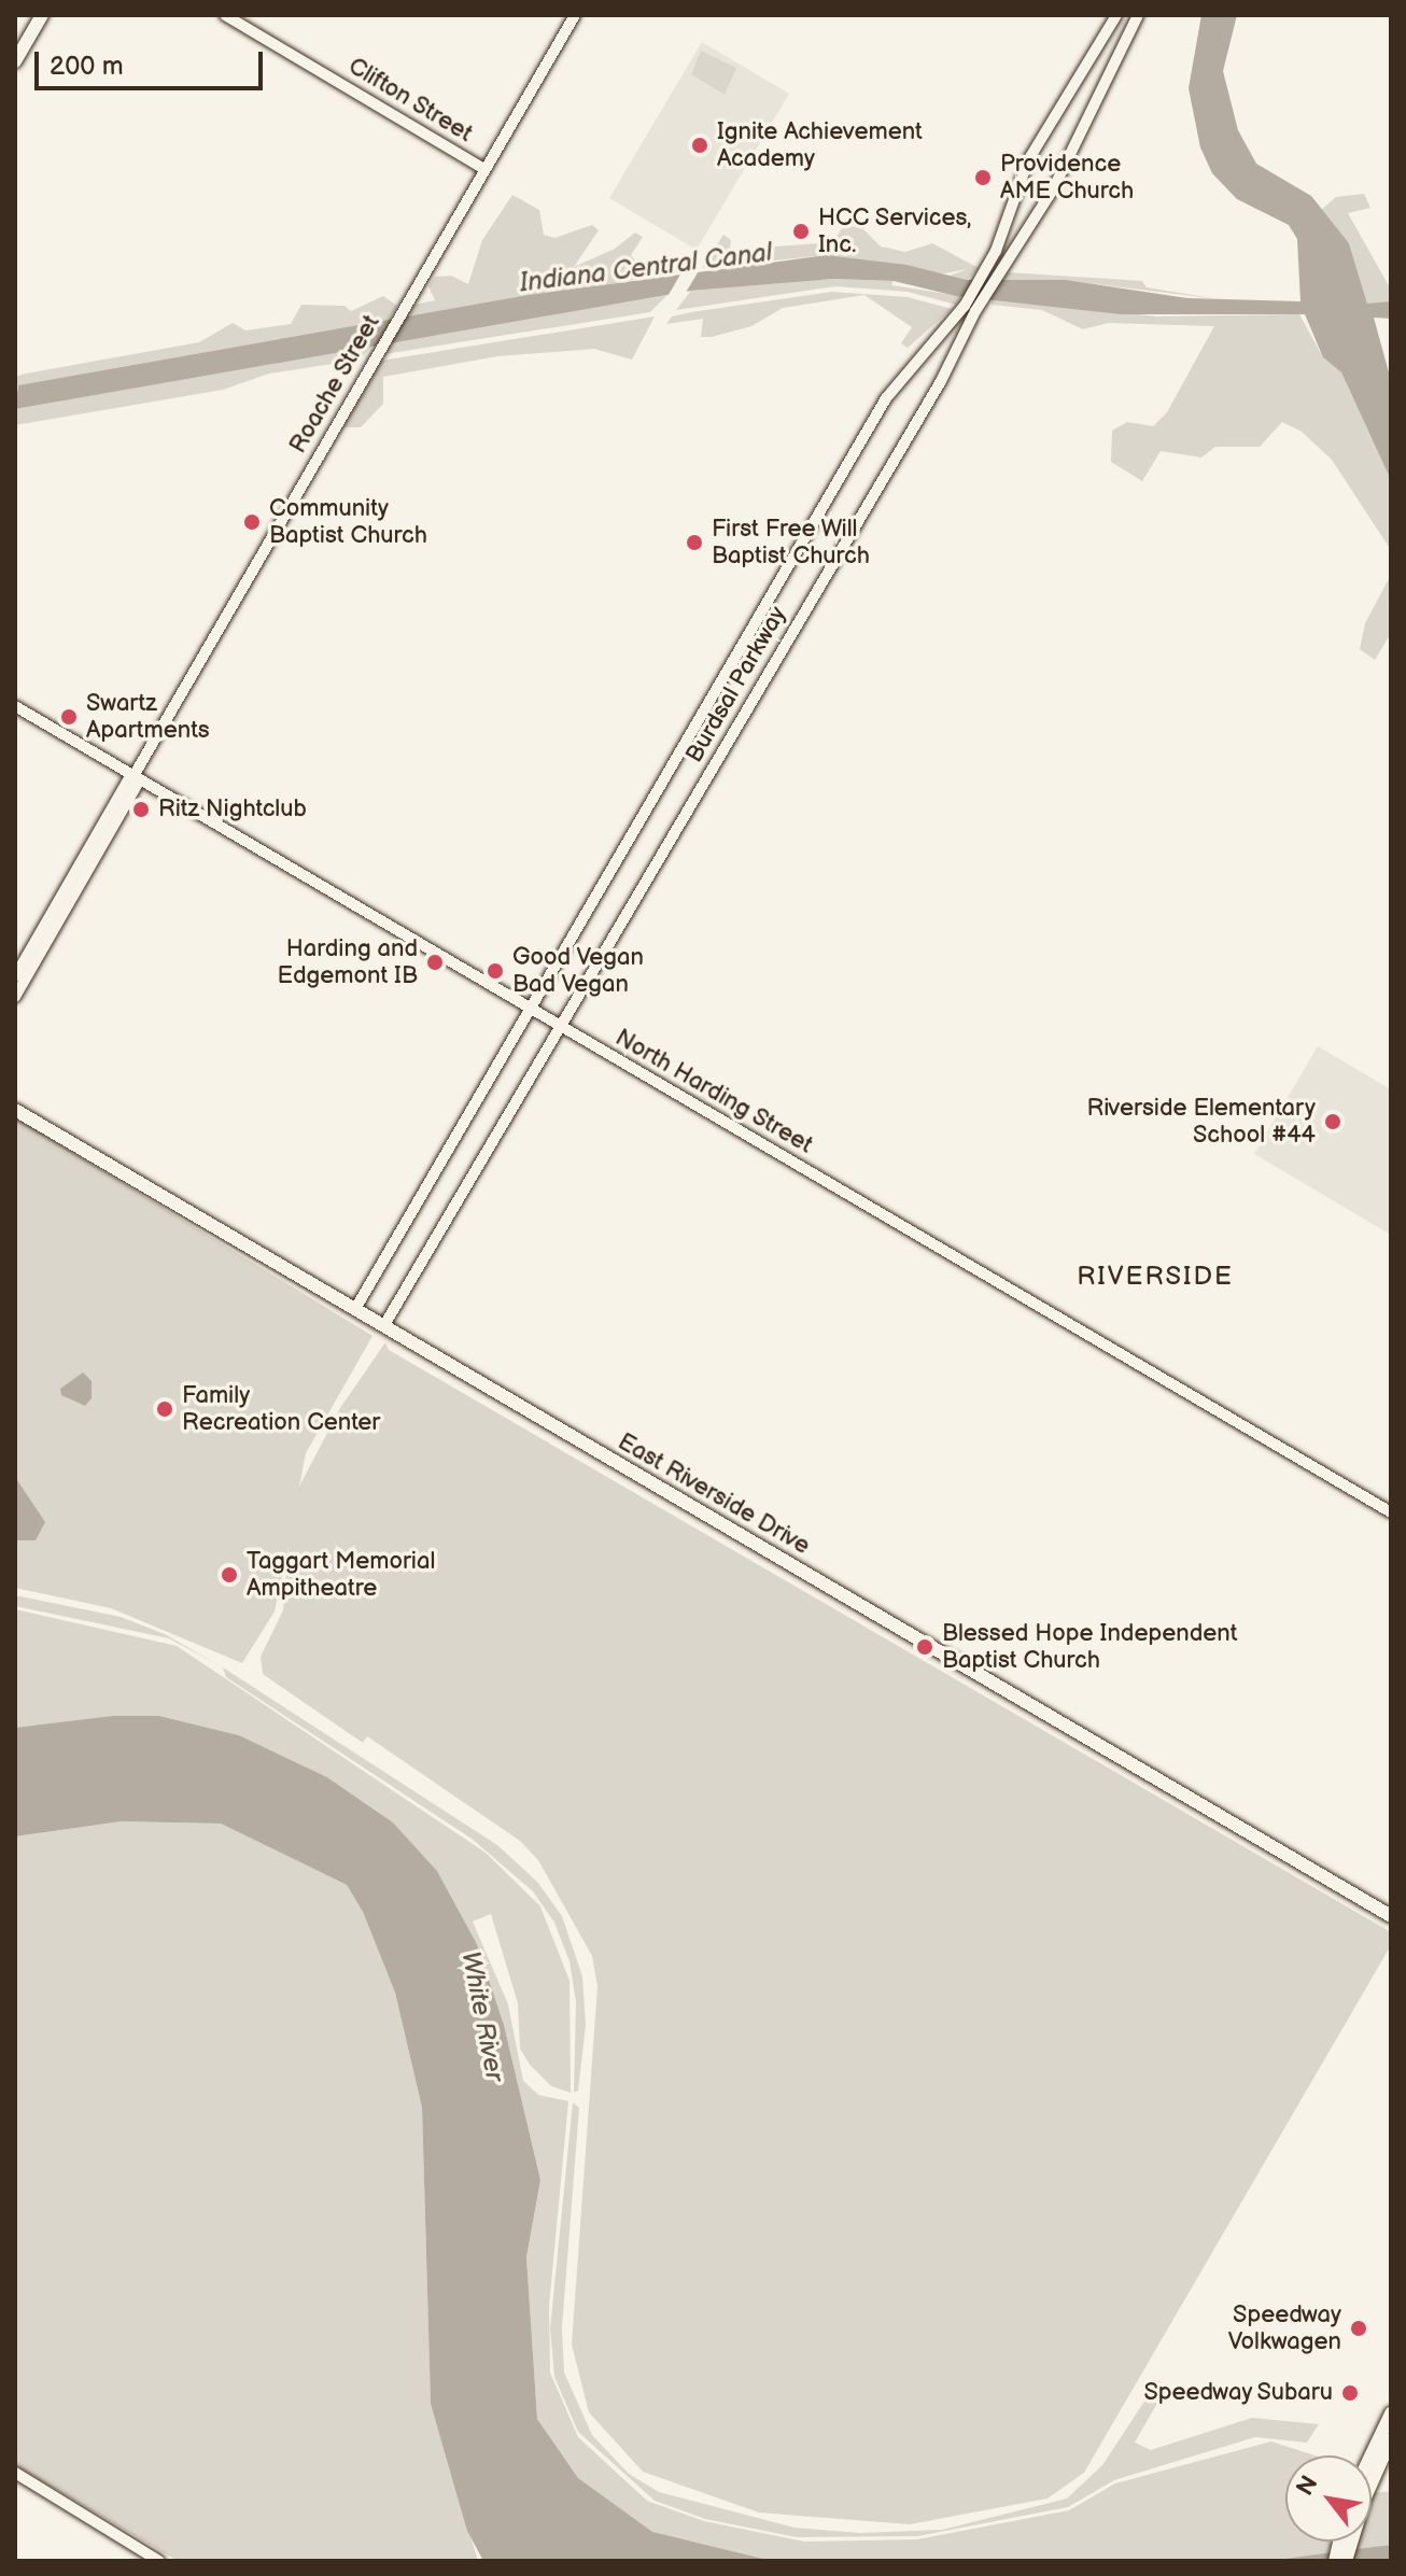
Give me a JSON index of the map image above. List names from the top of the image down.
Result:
{
  "streets": {
    "main road": ["East Riverside Drive"],
    "street": [
      "Clifton Street",
      "Roache Street",
      "Burdsal Parkway",
      "North Harding Street"
    ]
  },
  "crossings": [
    ["Clifton Street", "Roache Street"],
    ["Roache Street", "North Harding Street"],
    ["Burdsal Parkway", "North Harding Street"],
    ["Burdsal Parkway", "East Riverside Drive"]
  ],
  "districts": ["RIVERSIDE"],
  "water": ["Indiana Central Canal", "White River"],
  "places": [
    "Ignite Achievement Academy",
    "Providence AME Church",
    "HCC Services, Inc.",
    "Community Baptist Church",
    "First Free Will Baptist Church",
    "Swartz Apartments",
    "Ritz Nightclub",
    "Harding and Edgemont IB",
    "Good Vegan Bad Vegan",
    "Riverside Elementary School #44",
    "Family Recreation Center",
    "Taggart Memorial Ampitheatre",
    "Blessed Hope Independent Baptist Church",
    "Speedway Volkwagen",
    "Speedway Subaru"
  ],
  "scale_bar": "200 m",
  "north": "top left"
}
